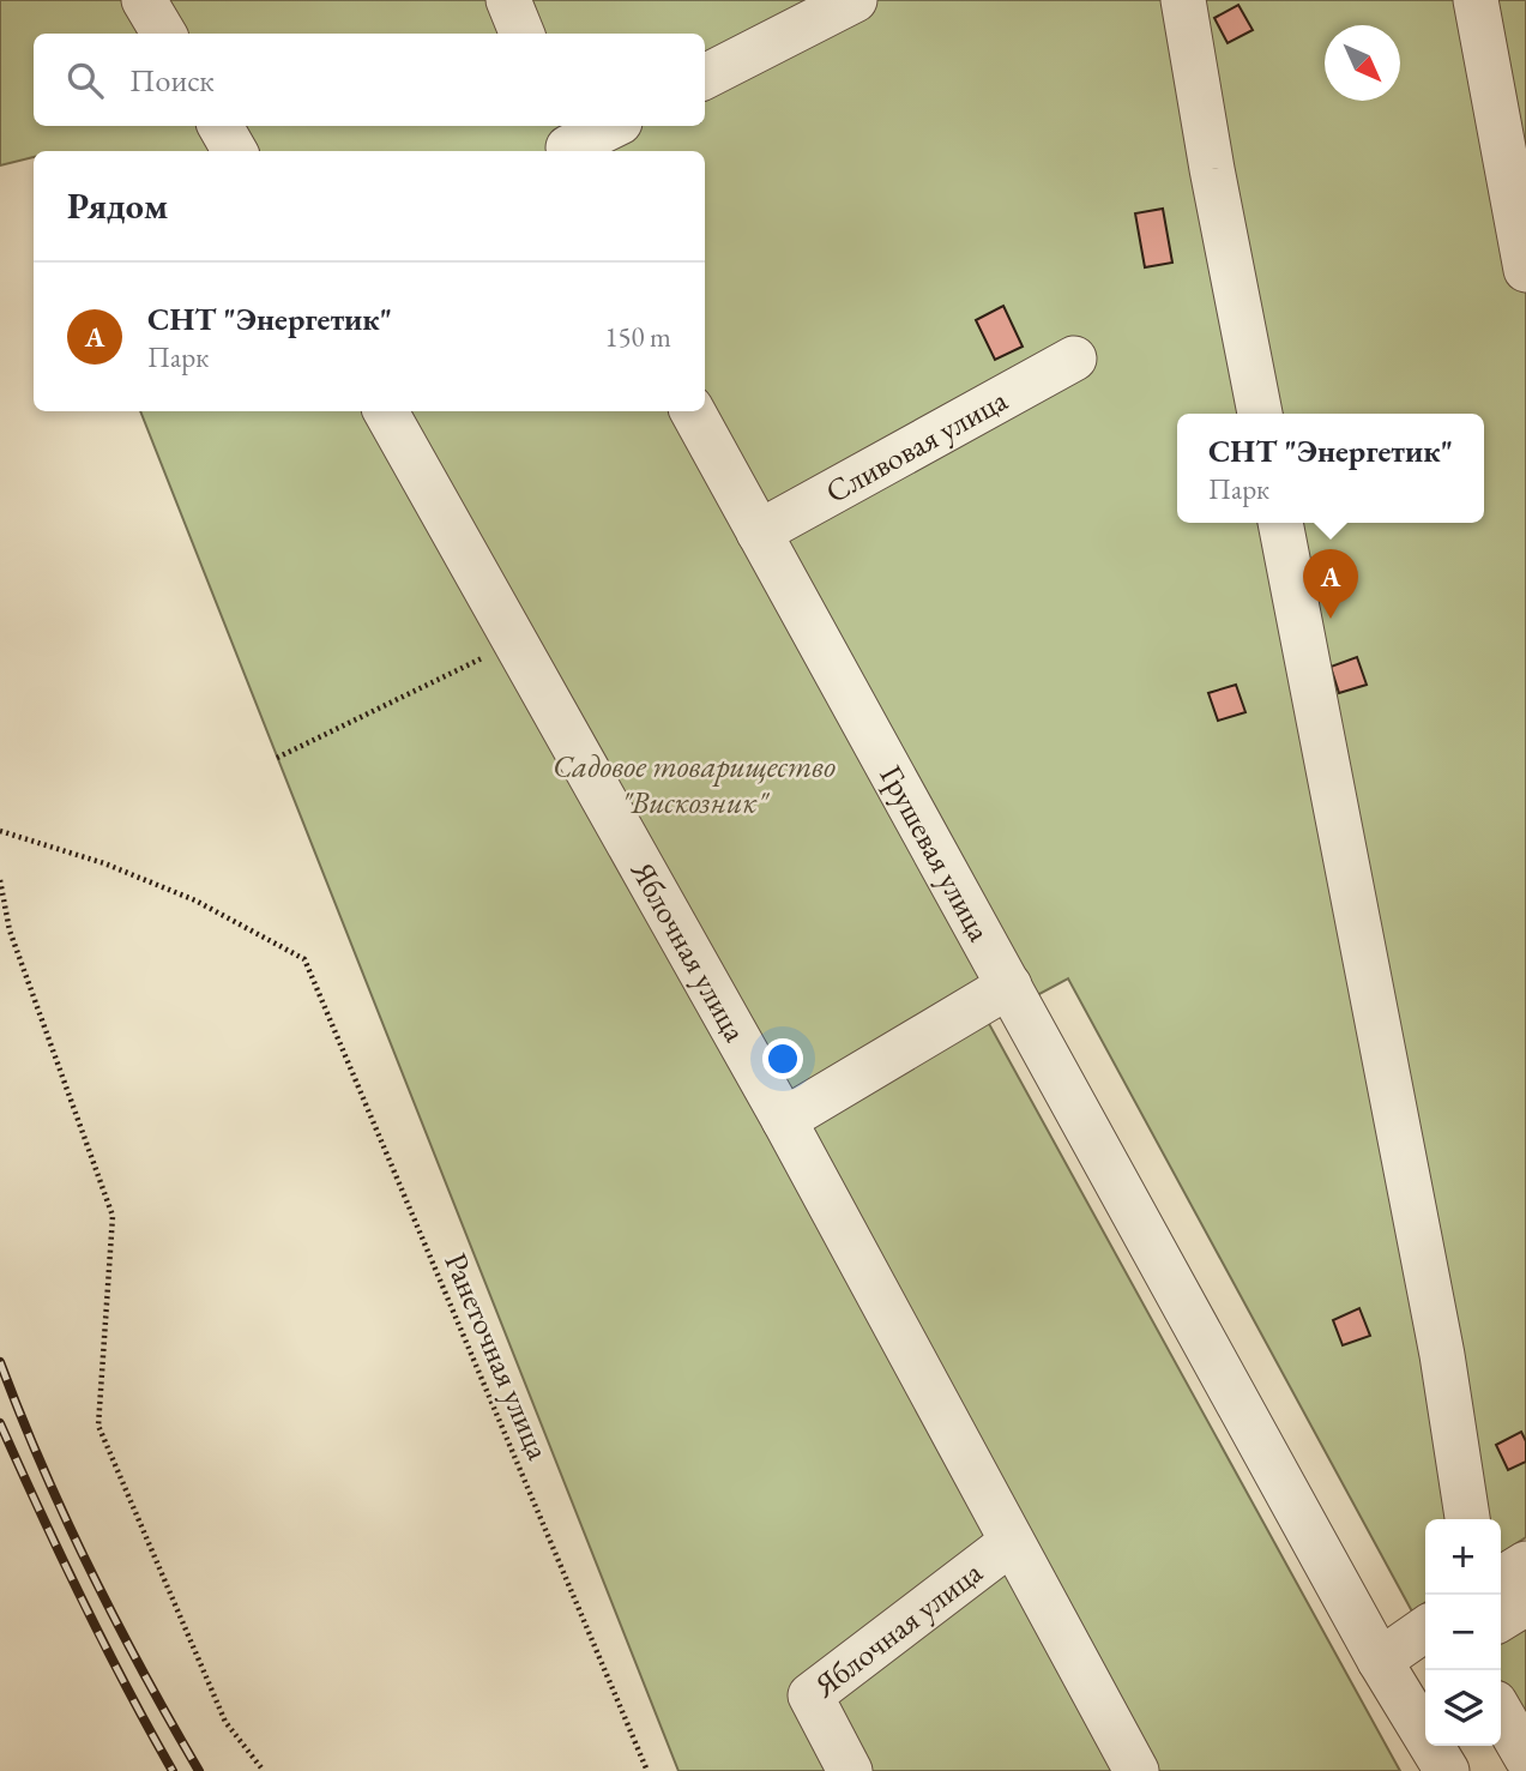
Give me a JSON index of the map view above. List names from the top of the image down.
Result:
{
  "streets": {
    "street": ["Сливовая улица", "Грушевая улица", "Яблочная улица"],
    "path": ["Ранеточная улица"]
  },
  "crossings": [
    ["Сливовая улица", "Грушевая улица"]
  ],
  "parks": ["Садовое товарищество \"Вискозник\""],
  "north": "bottom right",
  "page": {
    "search": "Поиск",
    "heading": "Рядом",
    "list": [
      {
        "mark": "A",
        "name": "СНТ \"Энергетик\"",
        "note": "Парк",
        "value": "150 m"
      }
    ],
    "popup": ["СНТ \"Энергетик\"", "Парк"],
    "pins": "A",
    "map_buttons": ["+", "−"]
  }
}
